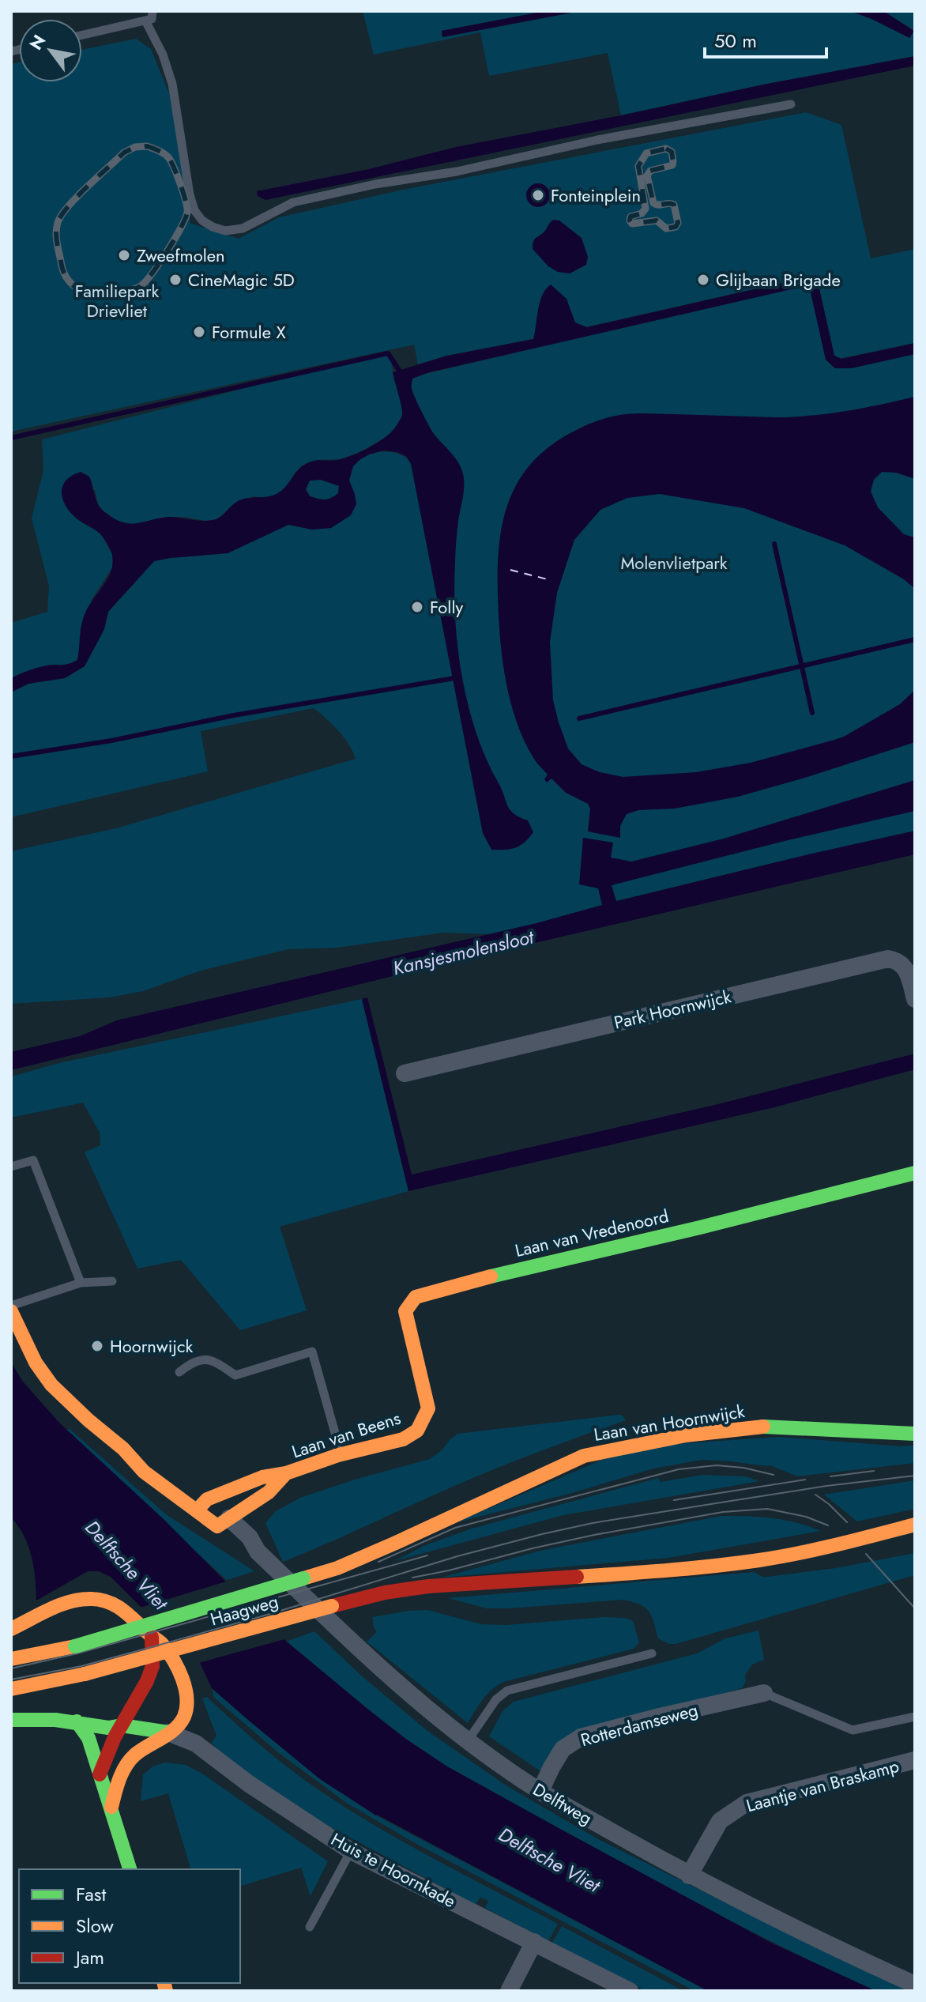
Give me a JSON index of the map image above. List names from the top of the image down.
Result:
{
  "streets": {
    "street": [
      "Park Hoornwijck",
      "Laan van Vredenoord",
      "Laan van Hoornwijck",
      "Laan van Beens",
      "Haagweg",
      "Rotterdamseweg",
      "Laantje van Braskamp",
      "Delftweg",
      "Huis te Hoornkade"
    ]
  },
  "crossings": [
    ["Laan van Vredenoord", "Laan van Beens"],
    ["Laan van Hoornwijck", "Haagweg"],
    ["Laan van Beens", "Delftweg"],
    ["Rotterdamseweg", "Delftweg"],
    ["Laantje van Braskamp", "Delftweg"]
  ],
  "water": ["Kansjesmolensloot", "Delftsche Vliet"],
  "parks": ["Familiepark Drievliet", "Molenvlietpark"],
  "places": [
    "Fonteinplein",
    "Zweefmolen",
    "CineMagic 5D",
    "Glijbaan Brigade",
    "Formule X",
    "Folly",
    "Hoornwijck"
  ],
  "legend": ["Fast", "Slow", "Jam"],
  "scale_bar": "50 m",
  "north": "top left"
}
